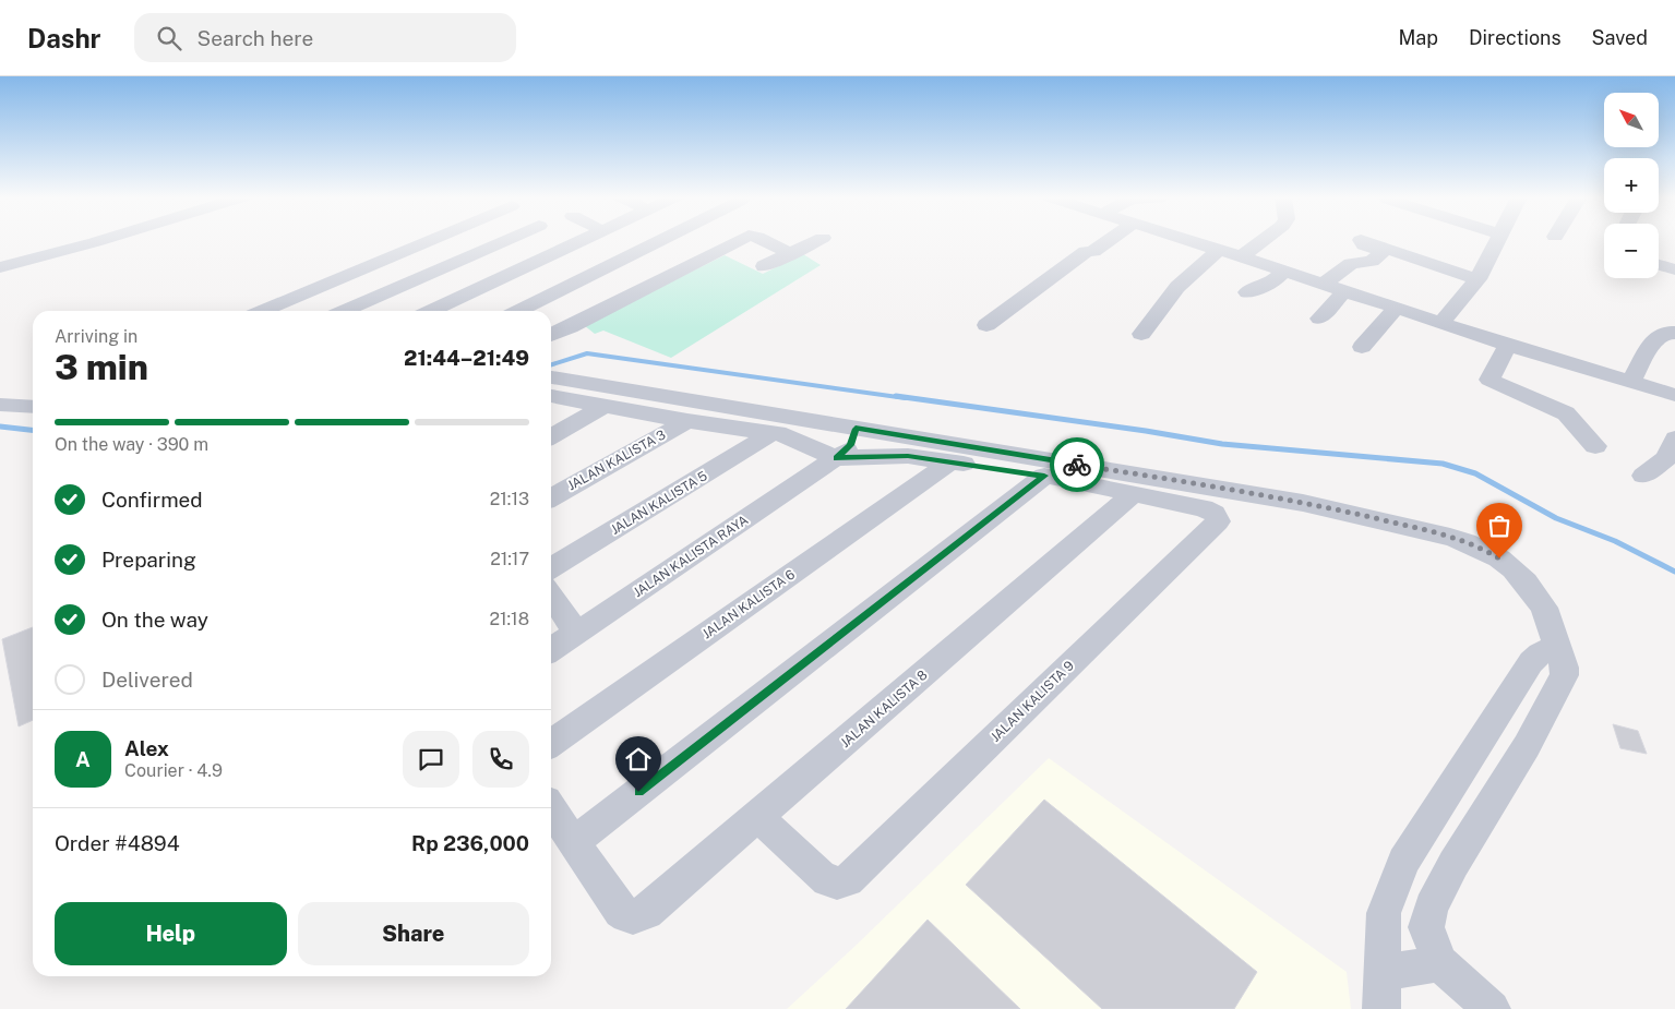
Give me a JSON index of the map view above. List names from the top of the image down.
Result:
{
  "streets": {
    "street": [
      "JALAN KALISTA 3",
      "JALAN KALISTA 5",
      "JALAN KALISTA RAYA",
      "JALAN KALISTA 6",
      "JALAN KALISTA 9",
      "JALAN KALISTA 8"
    ]
  },
  "crossings": [
    ["JALAN KALISTA 9", "JALAN KALISTA 8"]
  ],
  "north": "top left",
  "page": {
    "header": "Dashr",
    "search": "Search here",
    "nav": ["Map", "Directions", "Saved"],
    "map_buttons": ["+", "−"],
    "heading": ["3 min", "Arriving in", "21:44–21:49"],
    "panel": [
      "Alex",
      "Courier · 4.9",
      "Order #4894",
      "Rp 236,000"
    ],
    "bar": "On the way · 390 m",
    "list": [
      ["Confirmed", "21:13"],
      ["Preparing", "21:17"],
      ["On the way", "21:18"],
      "Delivered"
    ],
    "round": "A",
    "buttons": ["Help", "Share"]
  }
}
